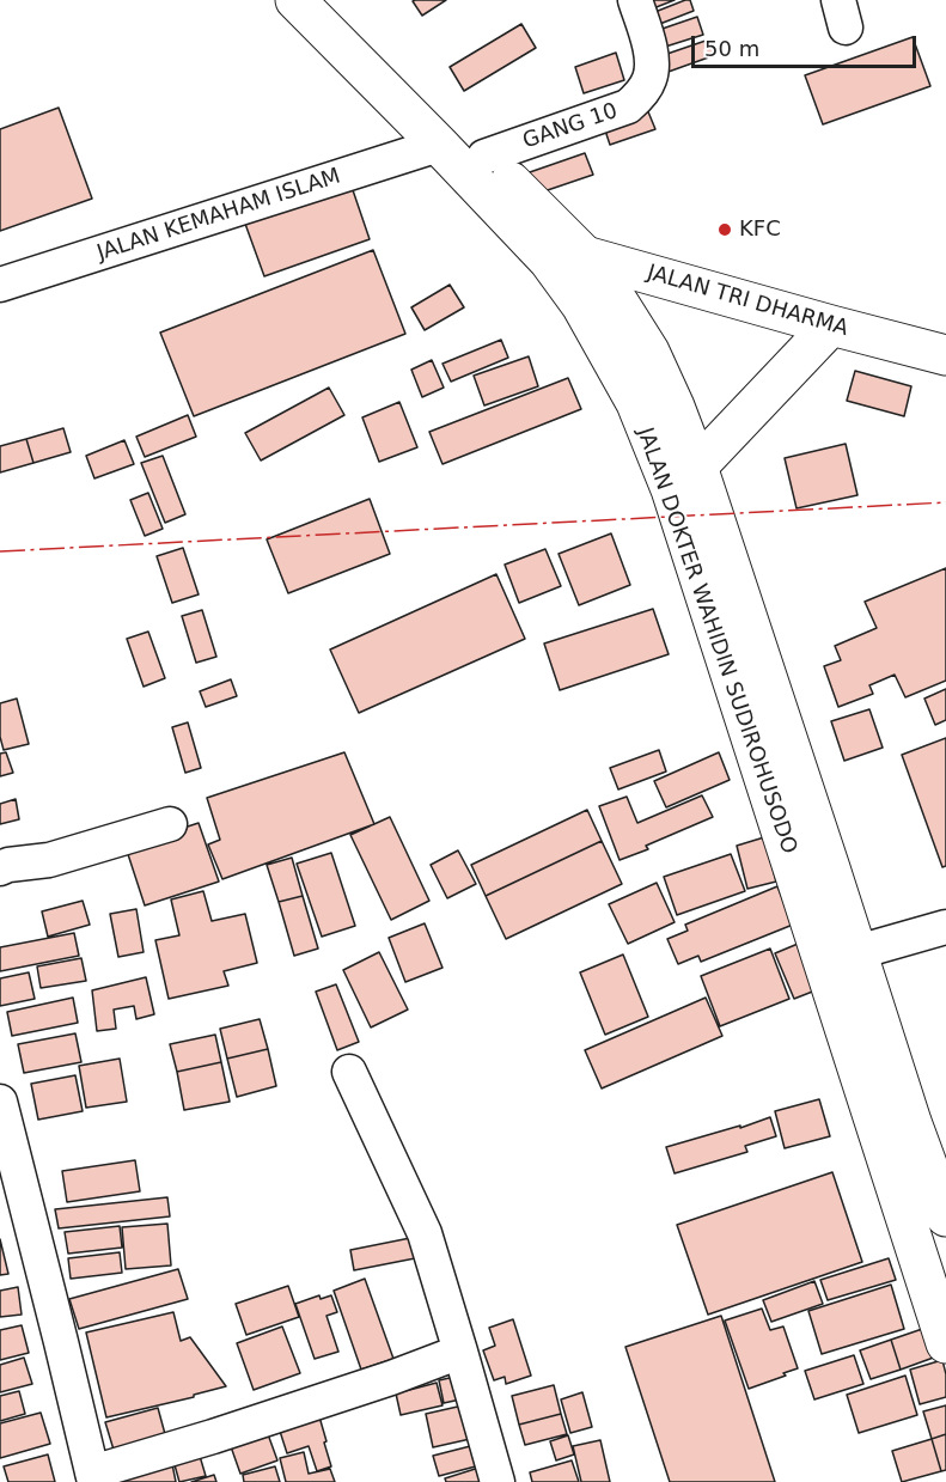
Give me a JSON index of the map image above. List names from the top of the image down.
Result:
{
  "streets": {
    "main road": ["JALAN TRI DHARMA", "JALAN DOKTER WAHIDIN SUDIROHUSODO"],
    "street": ["GANG 10", "JALAN KEMAHAM ISLAM"]
  },
  "crossings": [
    ["GANG 10", "JALAN DOKTER WAHIDIN SUDIROHUSODO"],
    ["JALAN KEMAHAM ISLAM", "JALAN DOKTER WAHIDIN SUDIROHUSODO"],
    ["JALAN TRI DHARMA", "JALAN DOKTER WAHIDIN SUDIROHUSODO"]
  ],
  "places": ["KFC"],
  "scale_bar": "50 m"
}
